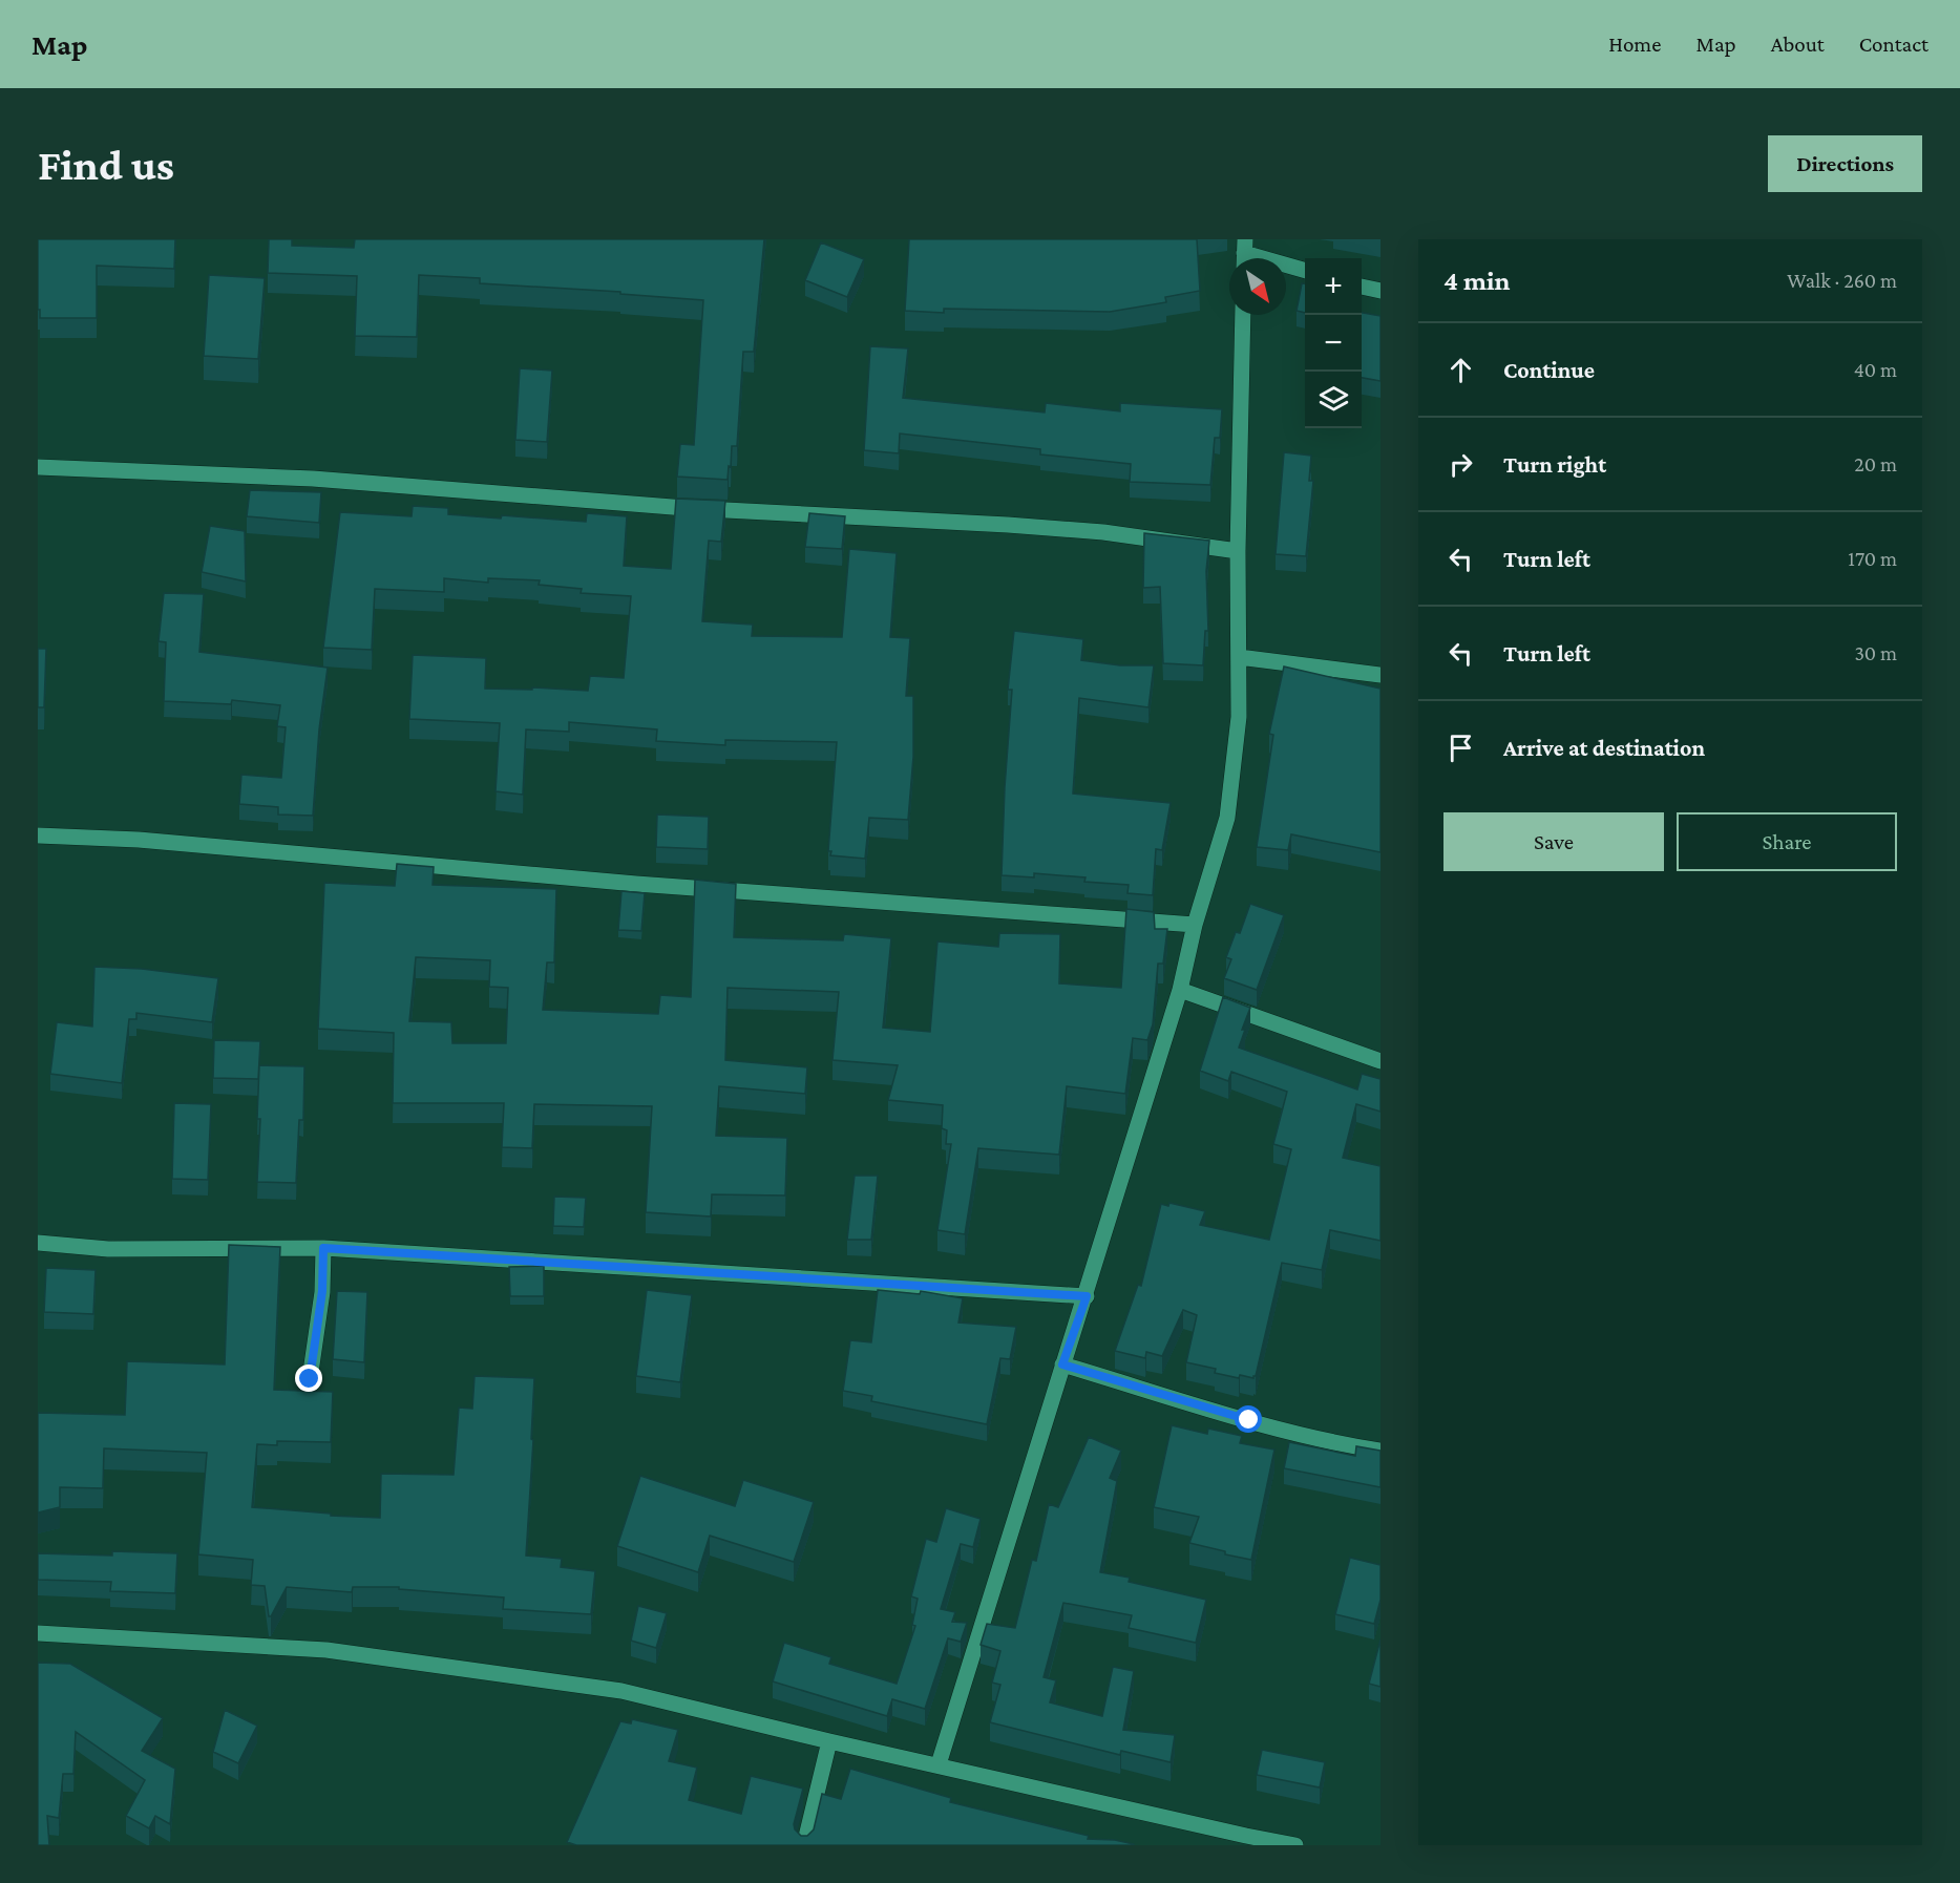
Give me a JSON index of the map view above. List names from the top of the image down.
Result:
{
  "north": "bottom right",
  "page": {
    "header": "Map",
    "nav": [
      "Home",
      "Map",
      "About",
      "Contact"
    ],
    "buttons": [
      "Directions",
      ["Save", "Share"]
    ],
    "title": "Find us",
    "heading": ["4 min", "Walk · 260 m"],
    "map_buttons": ["+", "−"],
    "list": [
      ["Continue", "40 m"],
      ["Turn right", "20 m"],
      ["Turn left", "170 m"],
      ["Turn left", "30 m"],
      "Arrive at destination"
    ]
  }
}
